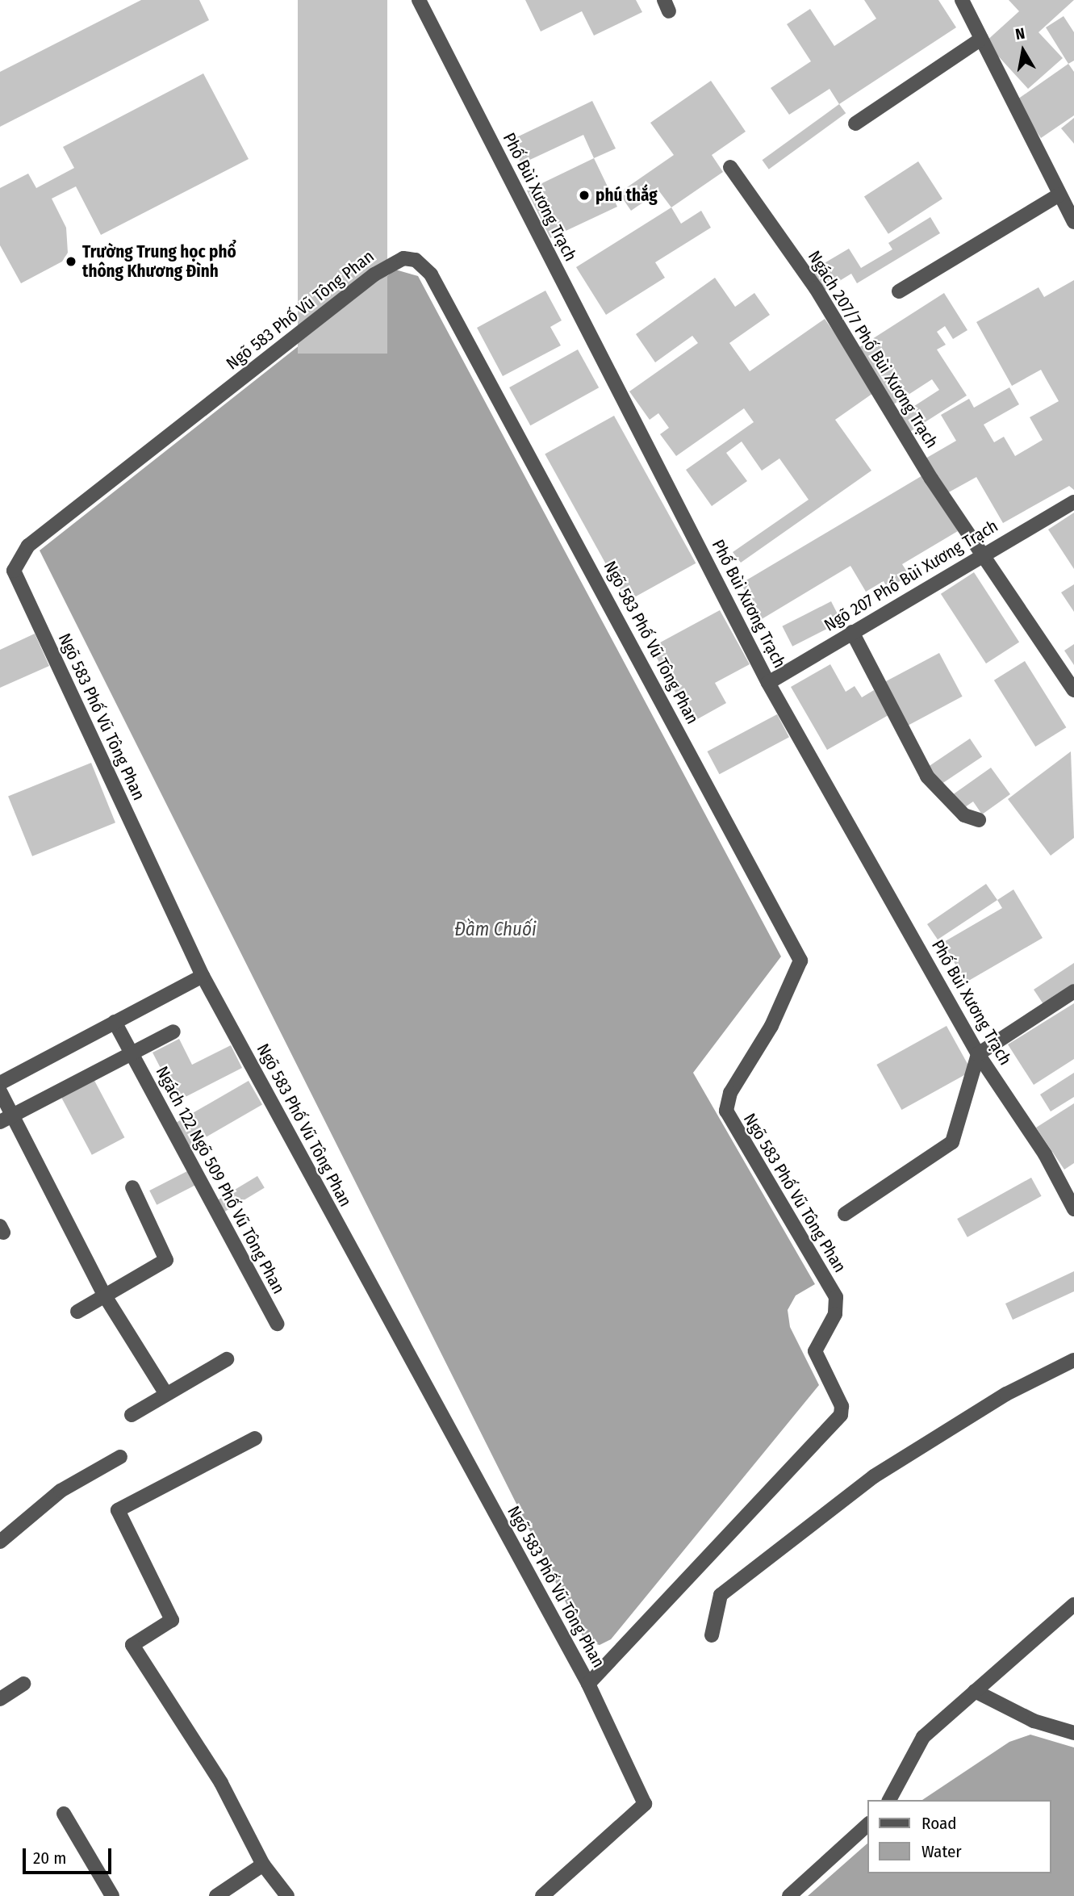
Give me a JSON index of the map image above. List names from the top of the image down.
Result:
{
  "streets": {
    "street": [
      "Phố Bùi Xương Trạch",
      "Ngõ 583 Phố Vũ Tông Phan",
      "Ngách 207/7 Phố Bùi Xương Trạch",
      "Ngõ 207 Phố Bùi Xương Trạch",
      "Ngách 122 Ngõ 509 Phố Vũ Tông Phan"
    ]
  },
  "crossings": [
    ["Phố Bùi Xương Trạch", "Ngõ 207 Phố Bùi Xương Trạch"],
    ["Ngách 207/7 Phố Bùi Xương Trạch", "Ngõ 207 Phố Bùi Xương Trạch"]
  ],
  "water": ["Đầm Chuối"],
  "places": ["phú thắg", "Trường Trung học phổ thông Khương Đình"],
  "legend": ["Road", "Water"],
  "scale_bar": "20 m",
  "north": "top"
}
